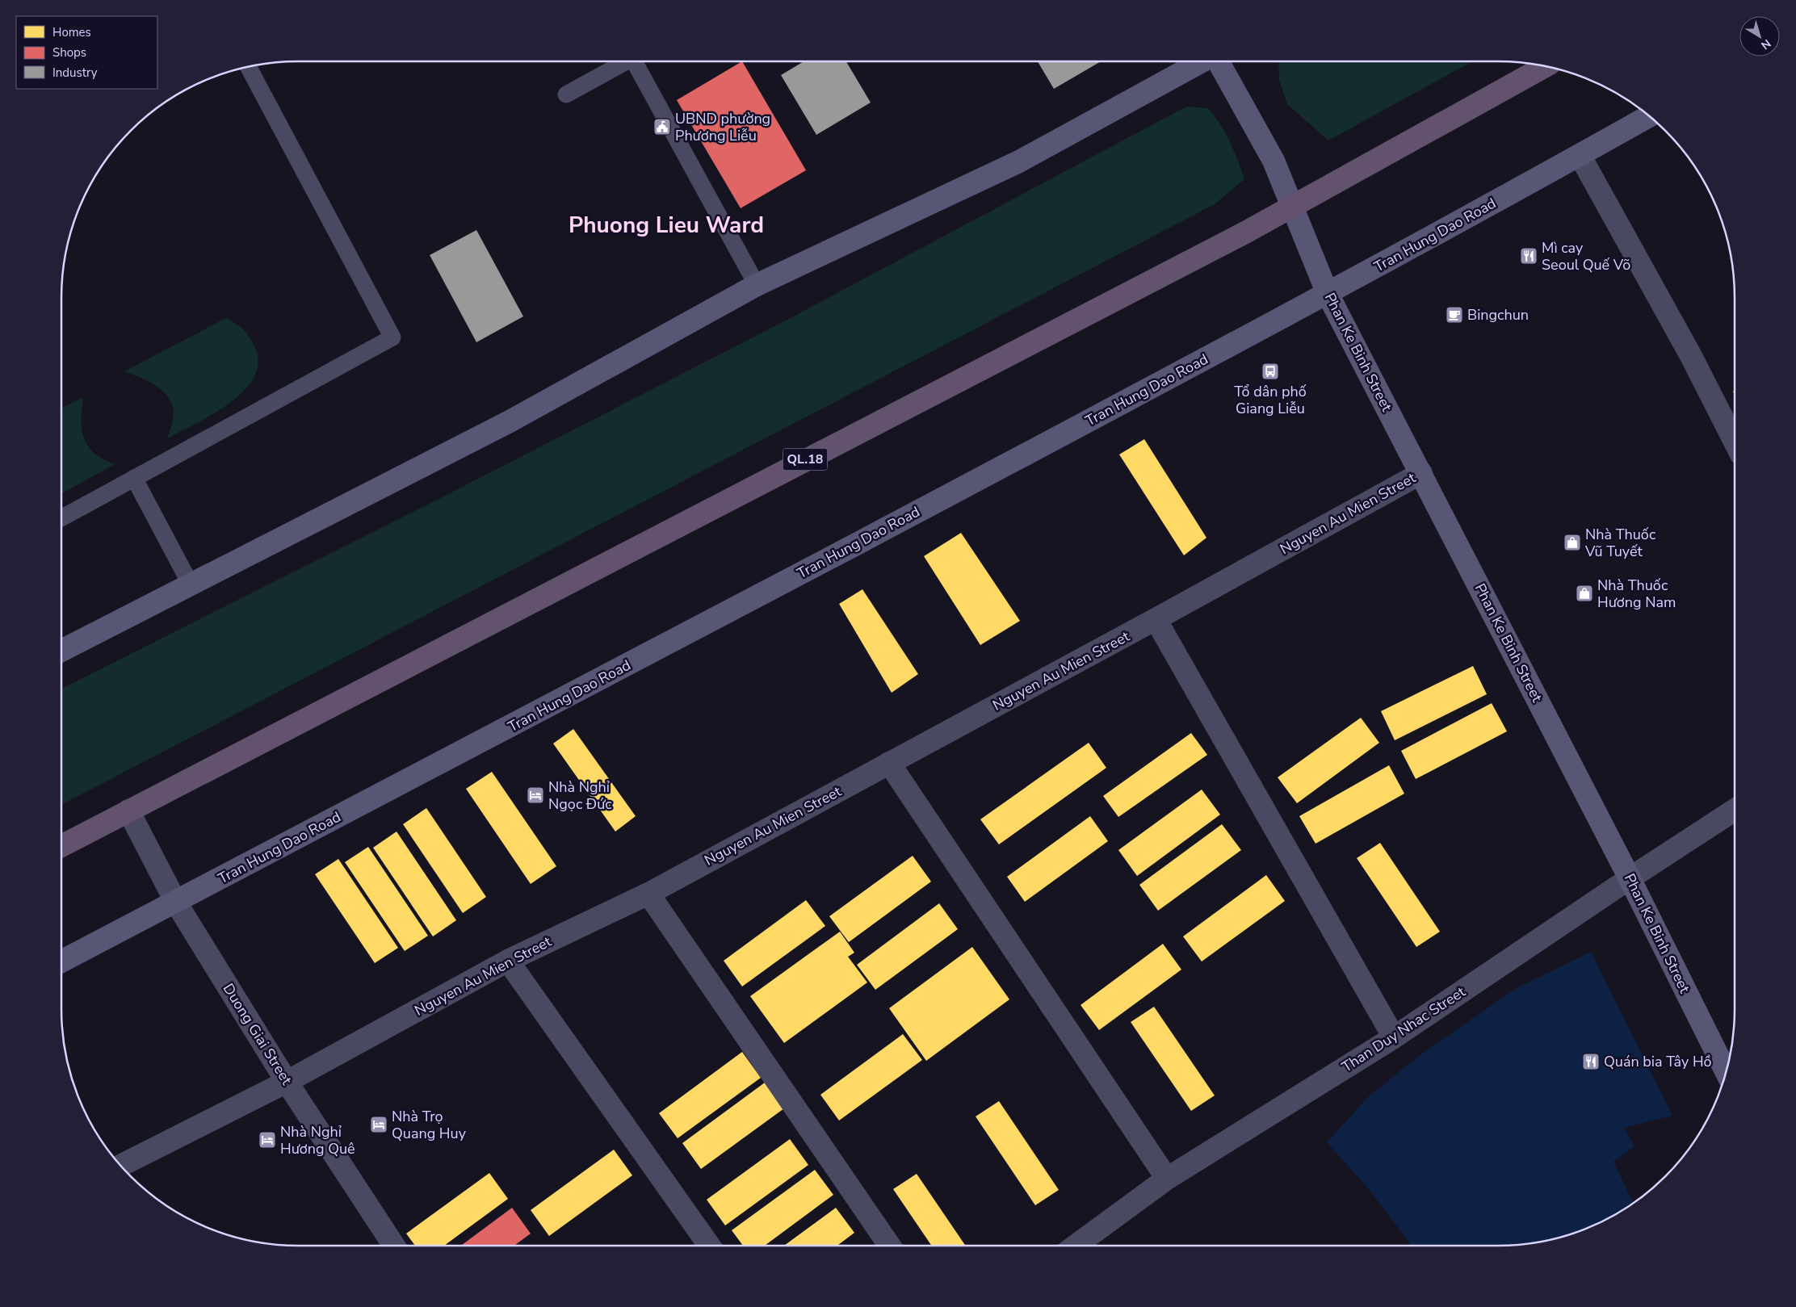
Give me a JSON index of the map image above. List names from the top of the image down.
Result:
{
  "streets": {
    "highway": ["QL.18"],
    "main road": ["Tran Hung Dao Road", "Phan Ke Binh Street"],
    "street": ["Nguyen Au Mien Street", "Than Duy Nhac Street", "Duong Giai Street"]
  },
  "crossings": [
    ["Tran Hung Dao Road", "Phan Ke Binh Street"],
    ["Tran Hung Dao Road", "Duong Giai Street"],
    ["Phan Ke Binh Street", "QL.18"],
    ["Phan Ke Binh Street", "Nguyen Au Mien Street"],
    ["Phan Ke Binh Street", "Than Duy Nhac Street"],
    ["QL.18", "Duong Giai Street"],
    ["Nguyen Au Mien Street", "Duong Giai Street"]
  ],
  "districts": ["Phuong Lieu Ward"],
  "places": {
    "public building": ["UBND phường Phương Liễu"],
    "restaurant": ["Mì cay Seoul Quế Võ", "Quán bia Tây Hồ"],
    "cafe": ["Bingchun"],
    "bus stop": ["Tổ dân phố Giang Liễu"],
    "shop": ["Nhà Thuốc Vũ Tuyết", "Nhà Thuốc Hương Nam"],
    "hotel": ["Nhà Nghỉ Ngọc Đức", "Nhà Trọ Quang Huy", "Nhà Nghỉ Hương Quê"]
  },
  "legend": ["Homes", "Shops", "Industry"],
  "north": "bottom right"
}
